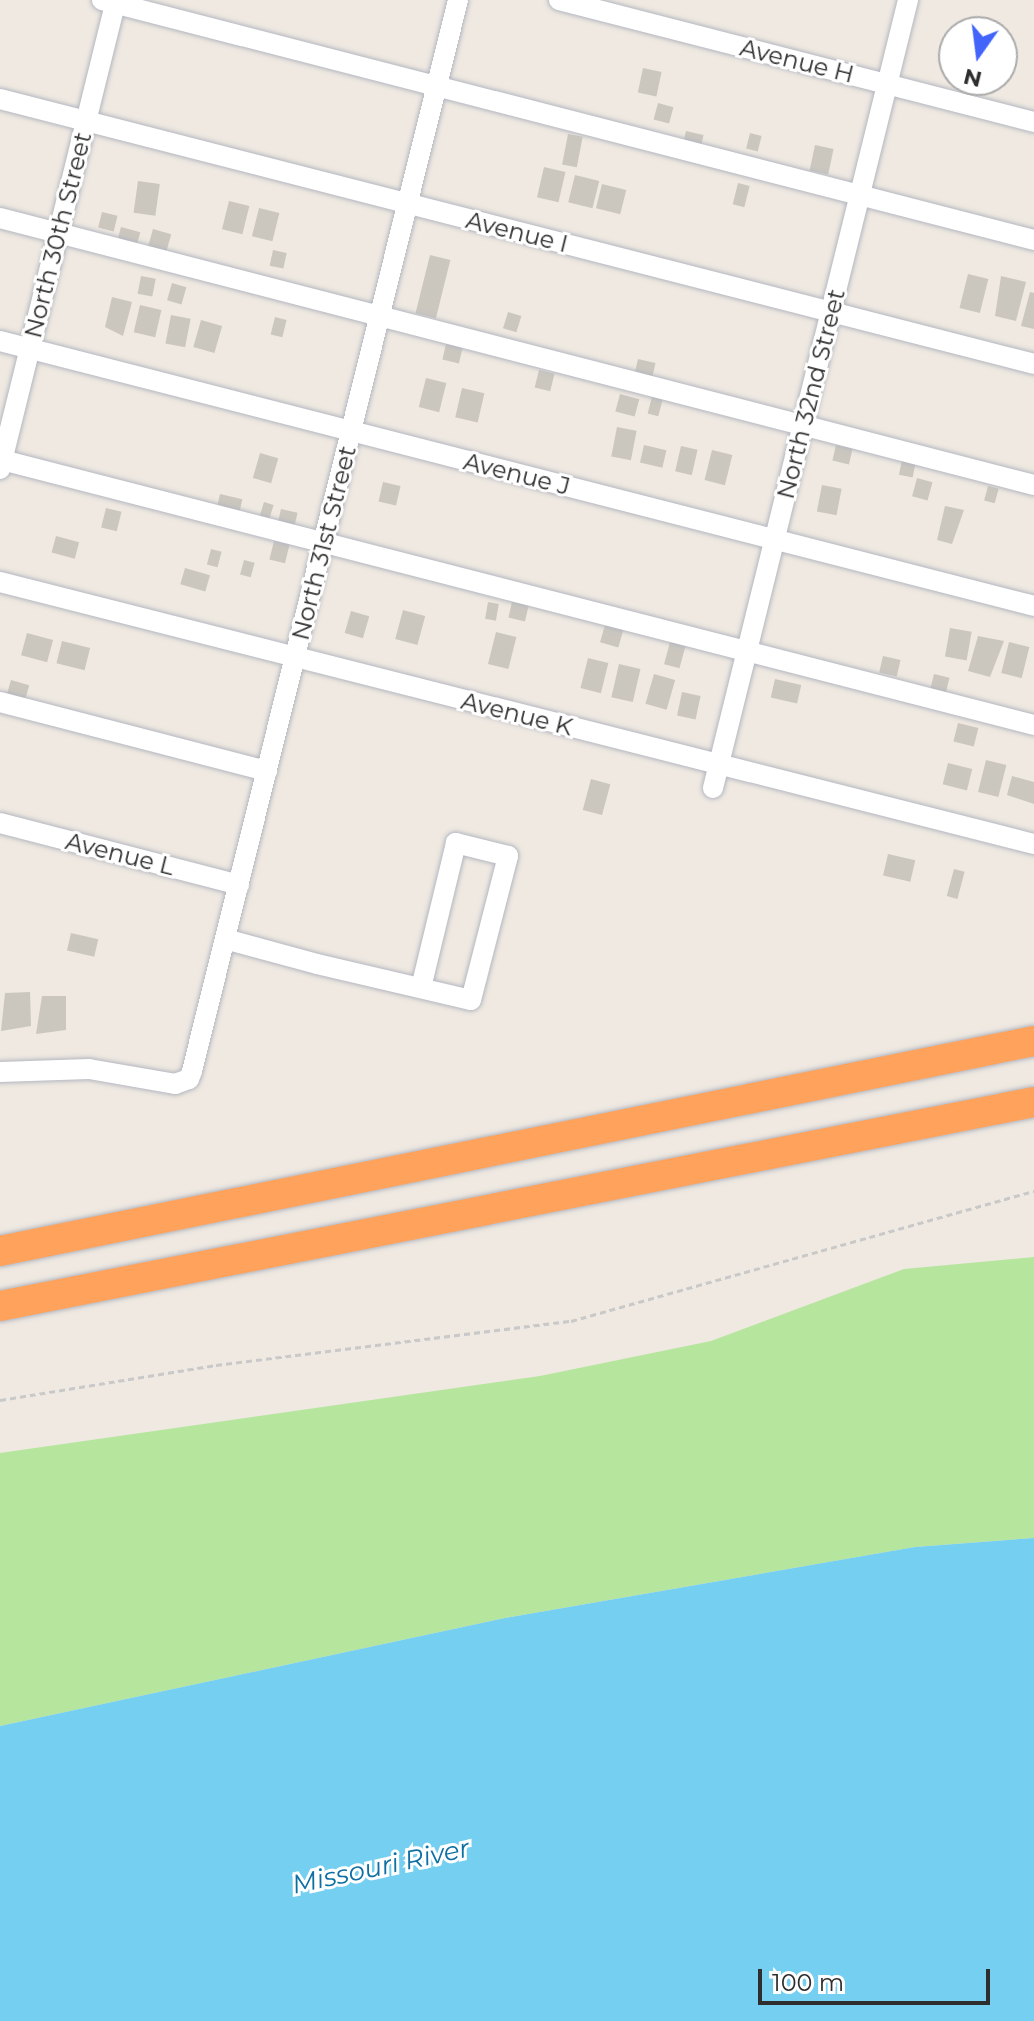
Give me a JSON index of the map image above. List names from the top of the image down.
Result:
{
  "streets": {
    "street": [
      "Avenue H",
      "Avenue I",
      "North 30th Street",
      "North 32nd Street",
      "Avenue J",
      "North 31st Street",
      "Avenue K",
      "Avenue L"
    ]
  },
  "crossings": [
    ["Avenue H", "North 32nd Street"],
    ["Avenue I", "North 30th Street"],
    ["Avenue I", "North 32nd Street"],
    ["Avenue I", "North 31st Street"],
    ["North 30th Street", "Avenue J"],
    ["North 32nd Street", "Avenue J"],
    ["North 32nd Street", "Avenue K"],
    ["Avenue J", "North 31st Street"],
    ["North 31st Street", "Avenue K"],
    ["North 31st Street", "Avenue L"]
  ],
  "water": ["Missouri River"],
  "scale_bar": "100 m",
  "north": "bottom"
}
